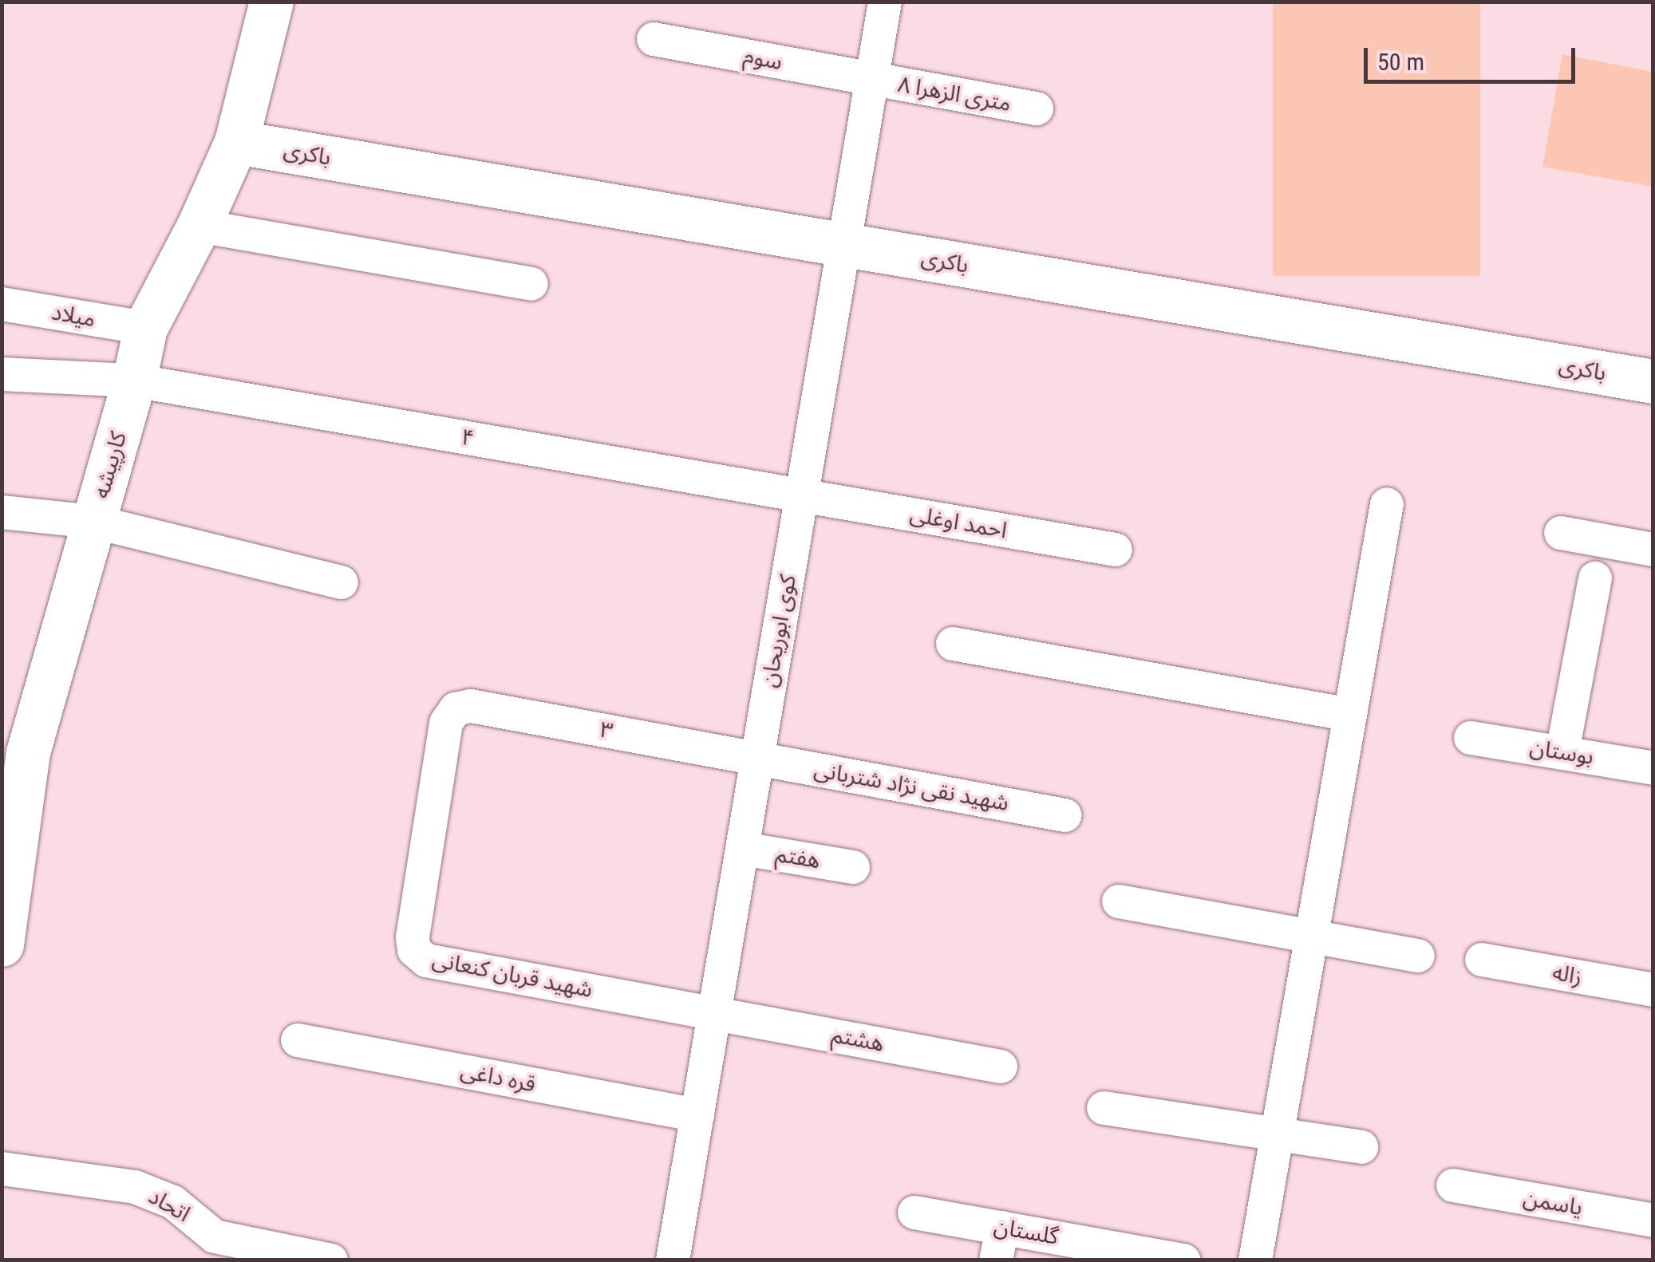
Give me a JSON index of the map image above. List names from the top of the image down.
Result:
{
  "streets": {
    "street": [
      "سوم",
      "۸ متری الزهرا",
      "باکری",
      "میلاد",
      "۴",
      "کارپیشه",
      "احمد اوغلی",
      "کوی ابوریحان",
      "۳",
      "بوستان",
      "شهید نقی نژاد شتربانی",
      "هفتم",
      "شهید قربان کنعانی",
      "زاله",
      "هشتم",
      "قره داغی",
      "یاسمن",
      "اتحاد",
      "گلستان"
    ]
  },
  "crossings": [
    ["سوم", "۸ متری الزهرا"],
    ["سوم", "کوی ابوریحان"],
    ["۸ متری الزهرا", "کوی ابوریحان"],
    ["باکری", "کارپیشه"],
    ["باکری", "کوی ابوریحان"],
    ["میلاد", "کارپیشه"],
    ["۴", "کارپیشه"],
    ["۴", "احمد اوغلی"],
    ["۴", "کوی ابوریحان"],
    ["احمد اوغلی", "کوی ابوریحان"],
    ["کوی ابوریحان", "۳"],
    ["کوی ابوریحان", "شهید نقی نژاد شتربانی"],
    ["کوی ابوریحان", "هفتم"],
    ["کوی ابوریحان", "شهید قربان کنعانی"],
    ["کوی ابوریحان", "هشتم"],
    ["کوی ابوریحان", "قره داغی"],
    ["۳", "شهید نقی نژاد شتربانی"],
    ["۳", "شهید قربان کنعانی"],
    ["شهید قربان کنعانی", "هشتم"]
  ],
  "scale_bar": "50 m"
}
